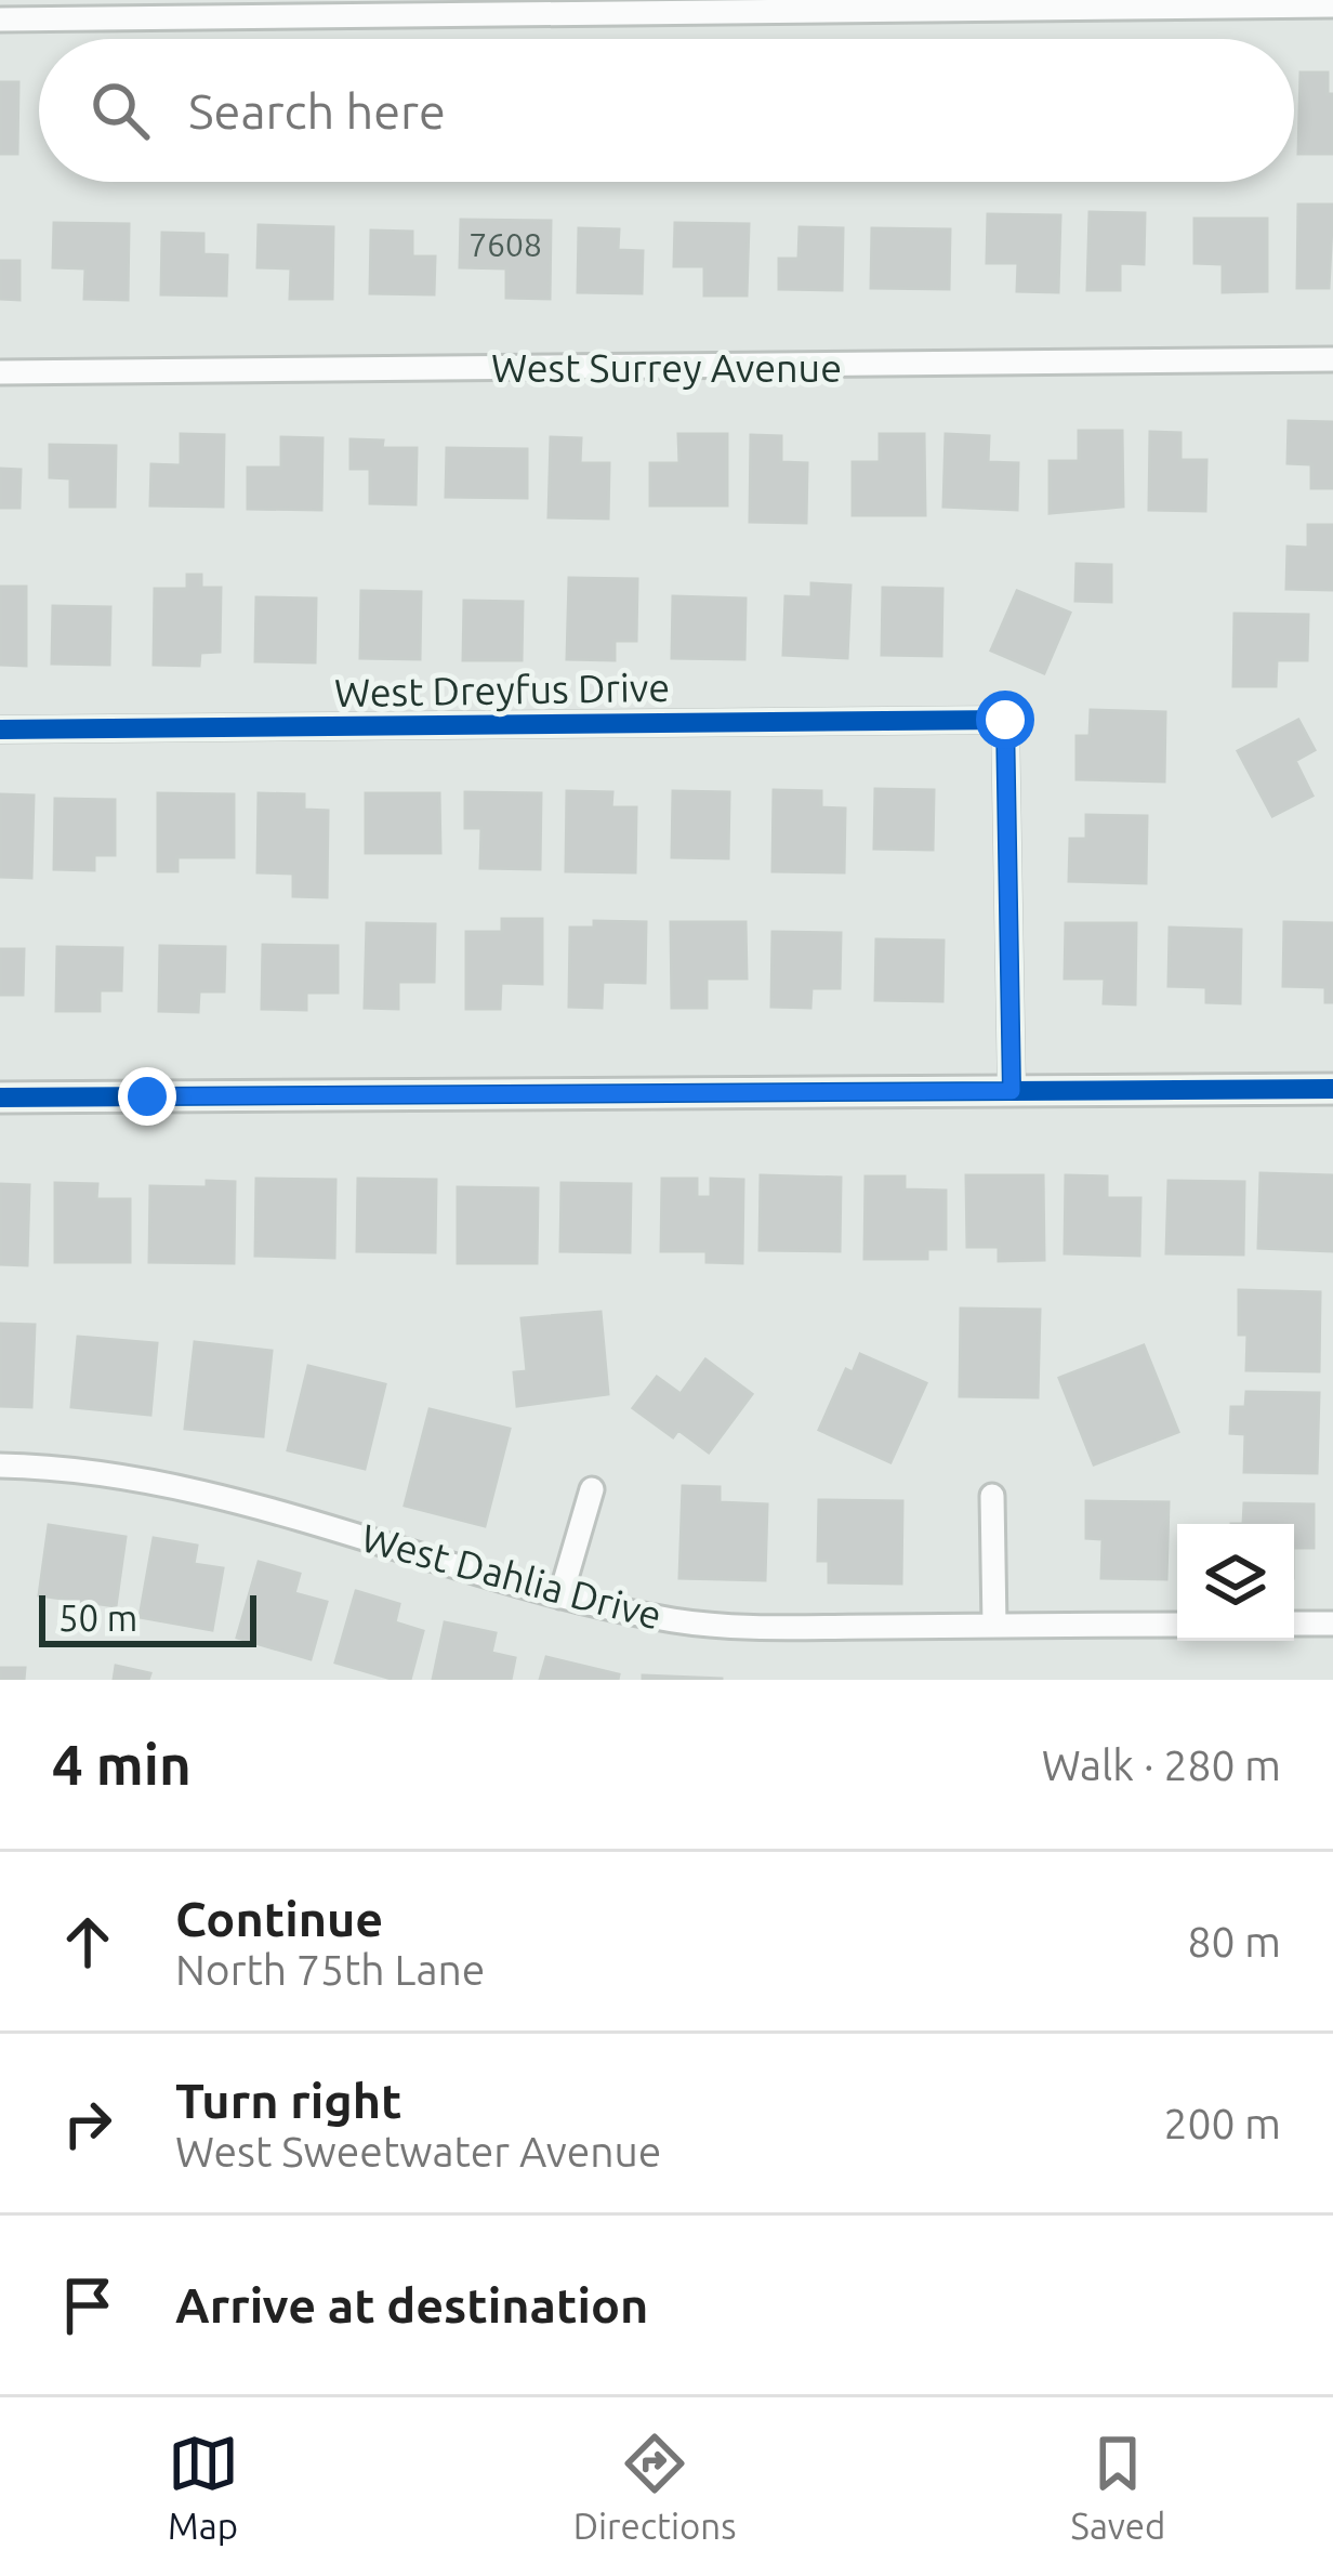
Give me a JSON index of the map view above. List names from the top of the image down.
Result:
{
  "streets": {
    "street": ["West Surrey Avenue", "West Dreyfus Drive", "West Dahlia Drive"]
  },
  "house_numbers": ["7608"],
  "scale_bar": "50 m",
  "page": {
    "search": "Search here",
    "scale": "50 m",
    "heading": ["4 min", "Walk · 280 m"],
    "list": [
      ["Continue", "North 75th Lane", "80 m"],
      ["Turn right", "West Sweetwater Avenue", "200 m"],
      "Arrive at destination"
    ],
    "nav": ["Map", "Directions", "Saved"]
  }
}
